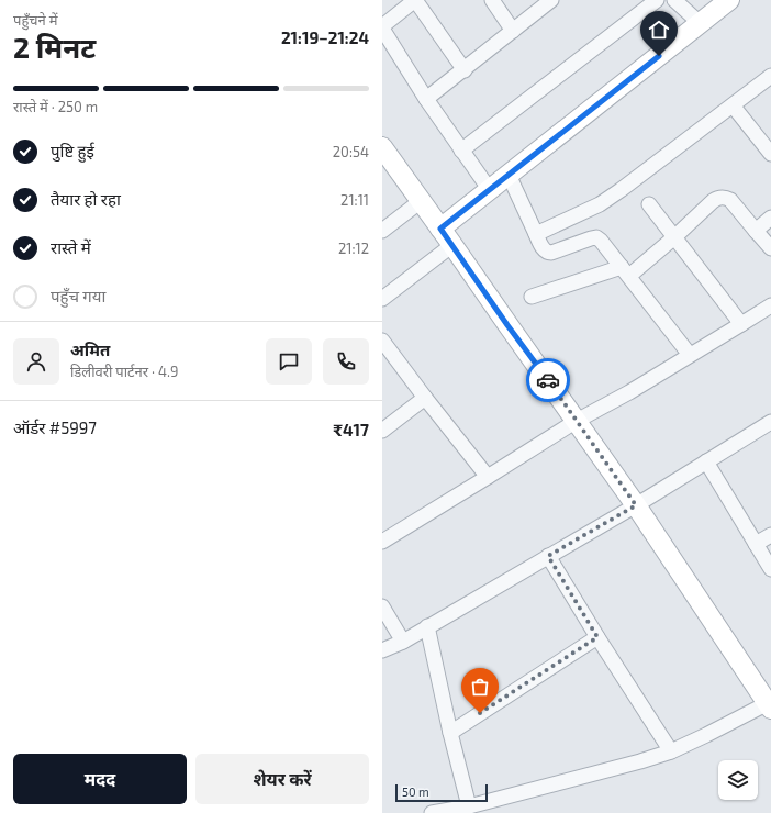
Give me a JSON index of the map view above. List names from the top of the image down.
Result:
{
  "scale_bar": "50 m",
  "page": {
    "heading": ["2 मिनट", "पहुँचने में", "21:19–21:24"],
    "panel": [
      "अमित",
      "डिलीवरी पार्टनर · 4.9",
      "ऑर्डर #5997",
      "₹417"
    ],
    "bar": "रास्ते में · 250 m",
    "list": [
      ["पुष्टि हुई", "20:54"],
      ["तैयार हो रहा", "21:11"],
      ["रास्ते में", "21:12"],
      "पहुँच गया"
    ],
    "buttons": ["मदद", "शेयर करें"],
    "scale": "50 m"
  }
}
